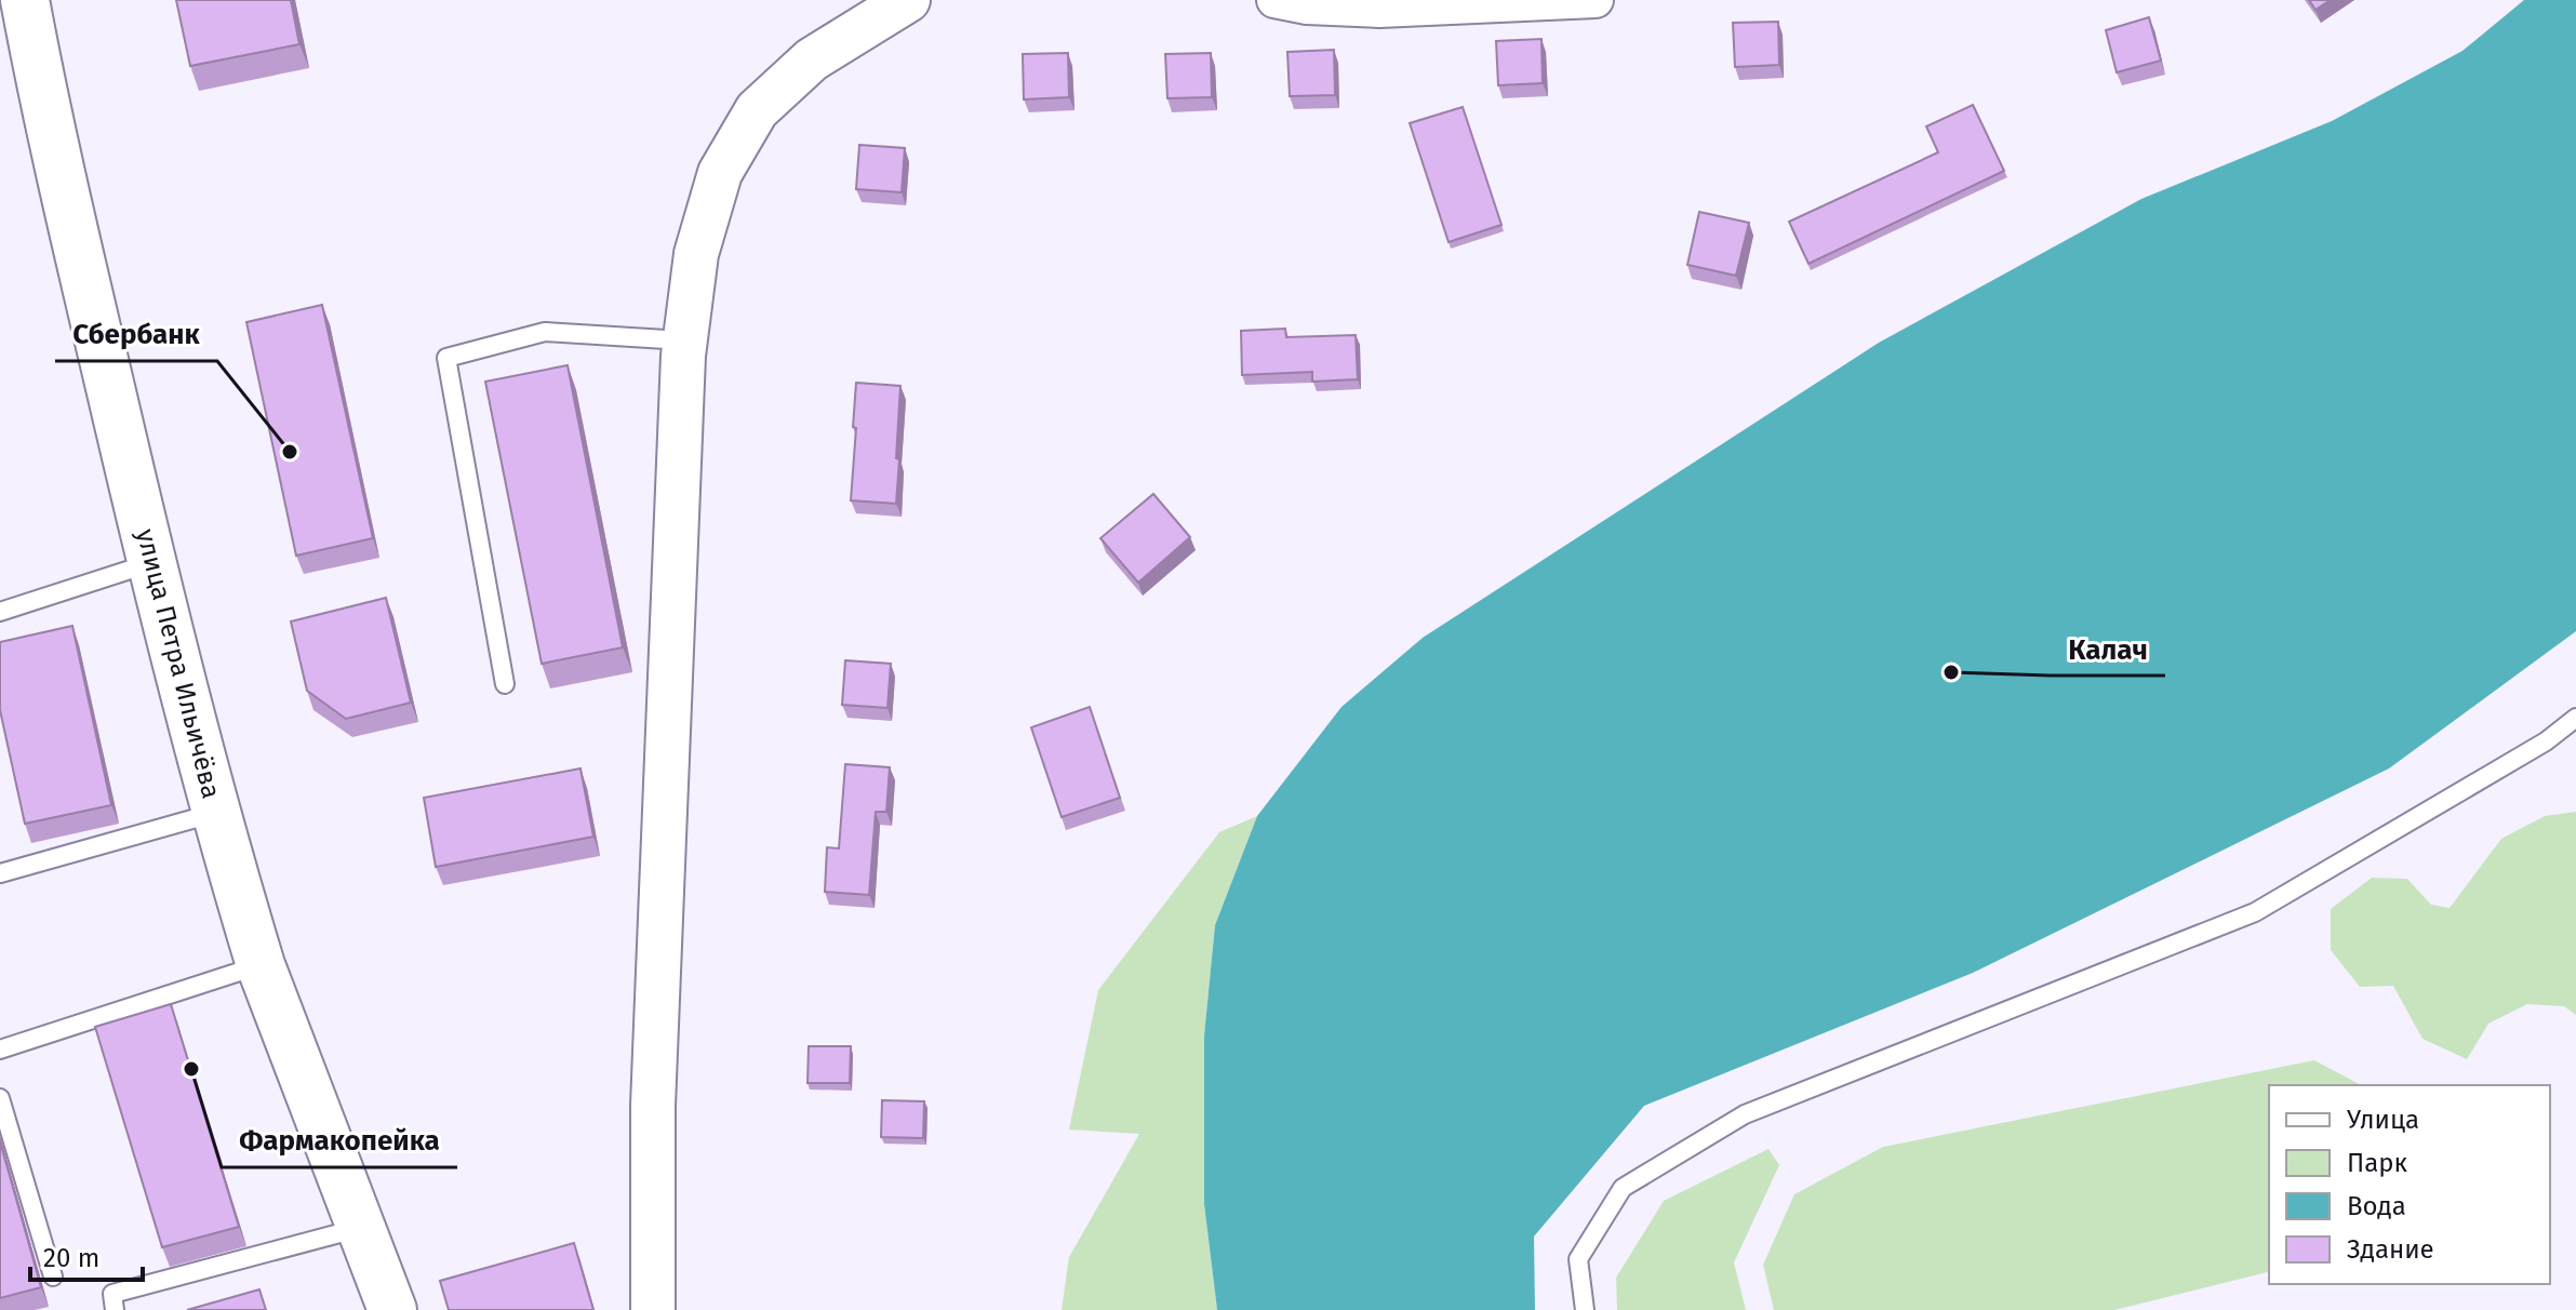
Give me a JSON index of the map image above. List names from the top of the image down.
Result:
{
  "streets": {
    "main road": ["улица Петра Ильичёва"]
  },
  "places": ["Сбербанк", "Калач", "Фармакопейка"],
  "legend": [
    "Улица",
    "Парк",
    "Вода",
    "Здание"
  ],
  "scale_bar": "20 m"
}
